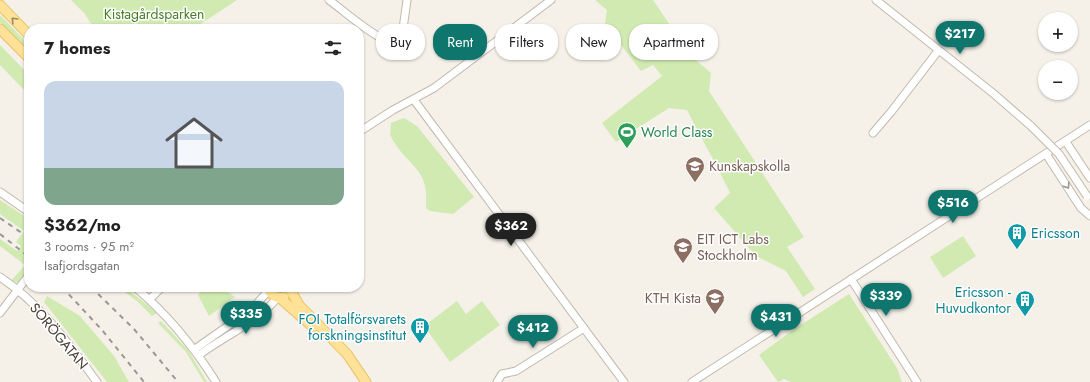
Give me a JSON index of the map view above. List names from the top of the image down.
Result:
{
  "streets": {
    "street": ["SORÖGATAN"]
  },
  "parks": ["Kistagårdsparken"],
  "places": {
    "sports": ["World Class"],
    "school or university": ["Kunskapskolla", "EIT ICT Labs Stockholm", "KTH Kista"],
    "building": ["Ericsson", "Ericsson - Huvudkontor", "FOI Totalförsvarets forskningsinstitut"]
  },
  "page": {
    "map_buttons": ["+", "−"],
    "price": [
      "$217",
      "$516",
      "$362",
      "$339",
      "$335",
      "$431",
      "$412"
    ],
    "chip": [
      "Buy",
      "Rent",
      "Filters",
      "New",
      "Apartment"
    ],
    "heading": "7 homes",
    "list": [
      {
        "name": "$362/mo",
        "note": "3 rooms · 95 m² · Isafjordsgatan"
      }
    ]
  }
}
